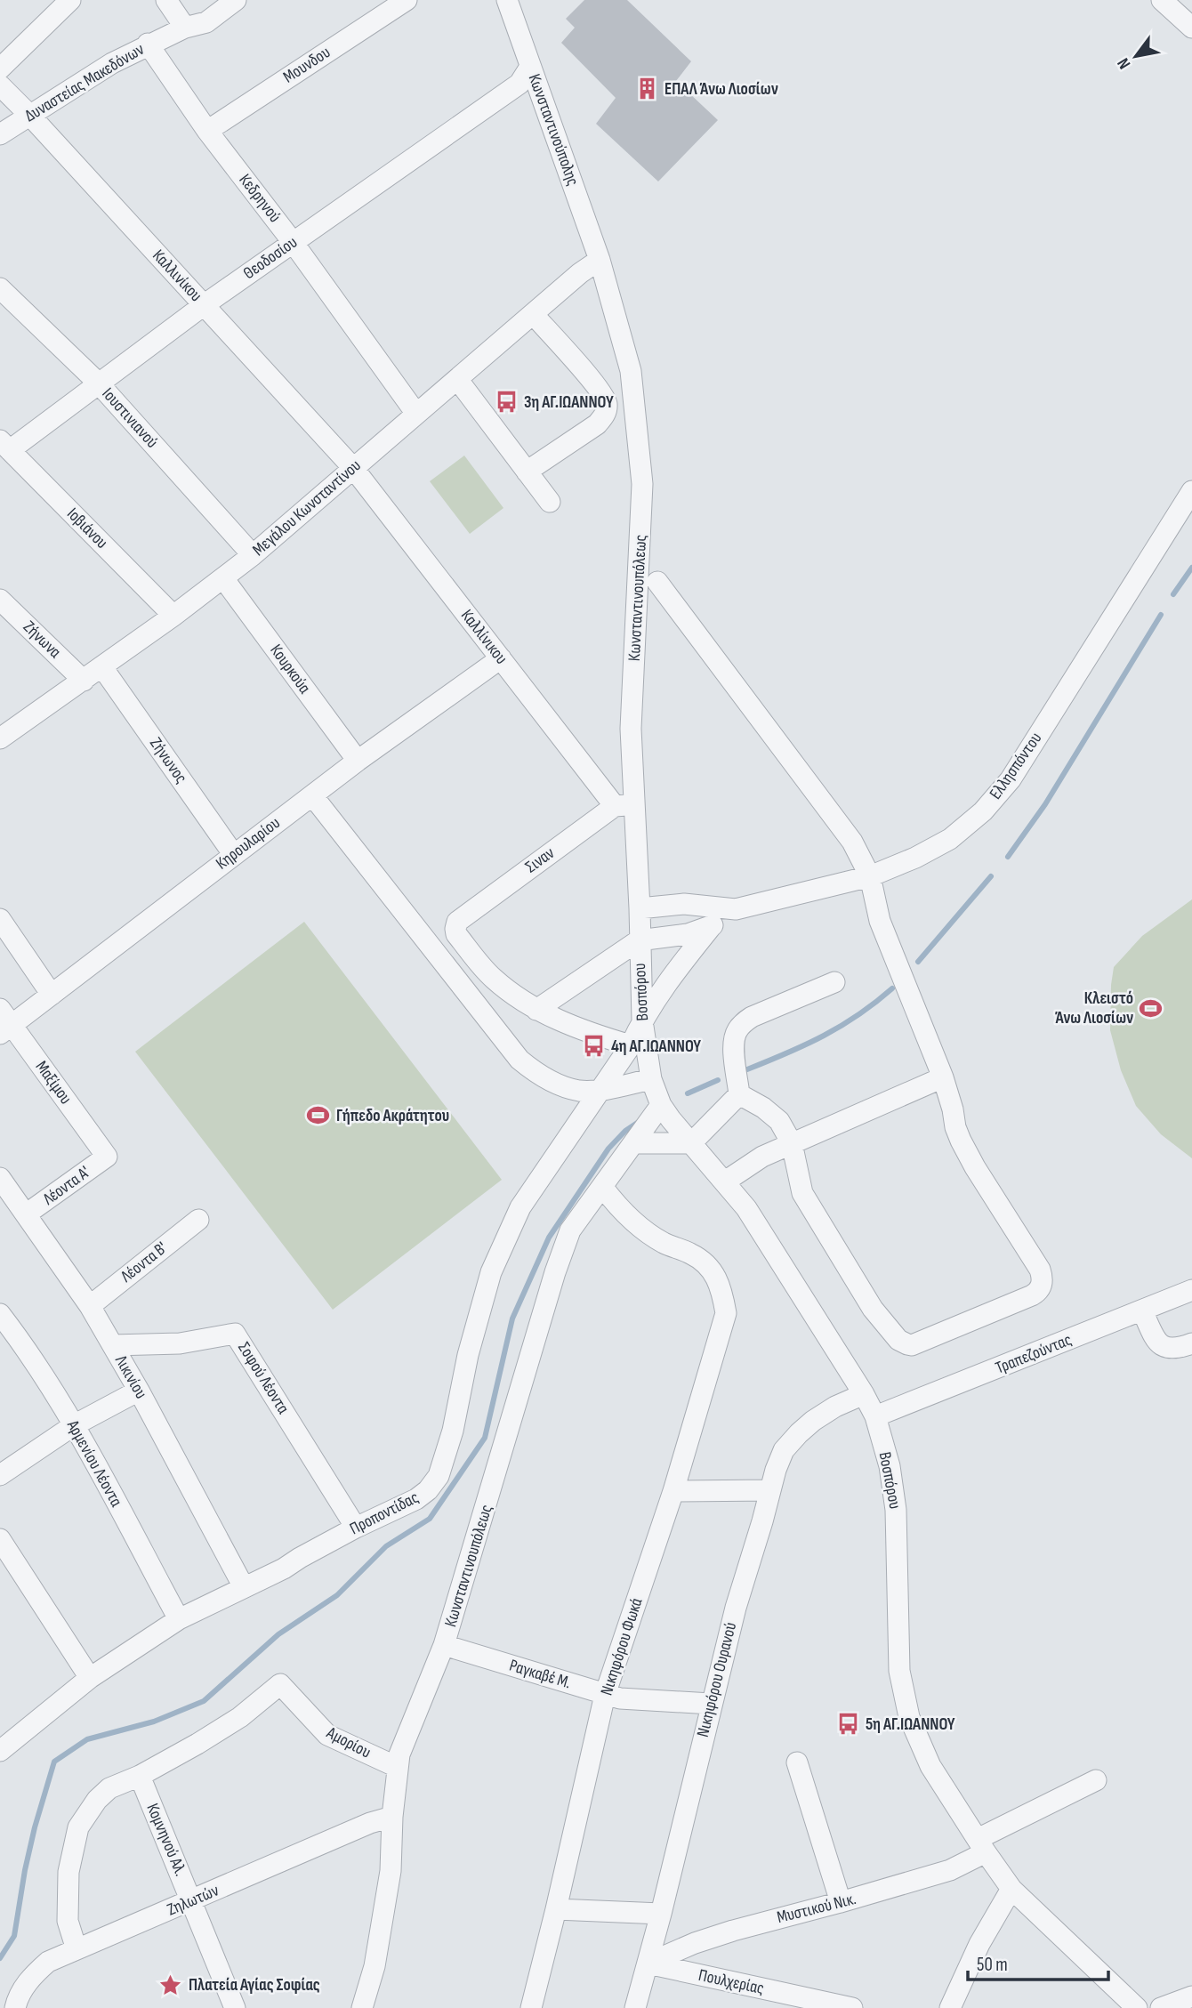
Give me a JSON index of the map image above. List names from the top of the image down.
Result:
{
  "streets": {
    "street": [
      "Μουνδου",
      "Δυναστείας Μακεδόνων",
      "Κωνσταντινούπολης",
      "Κεδρηνού",
      "Θεοδοσίου",
      "Καλλινίκου",
      "Ιουστινιανού",
      "Μεγάλου Κωνσταντίνου",
      "Ιοβιάνου",
      "Κωνσταντινουπόλεως",
      "Καλλίνικου",
      "Ζήνωνα",
      "Κουρκούα",
      "Ζήνωνος",
      "Ελλησπόντου",
      "Κηρουλαρίου",
      "Σιναν",
      "Βοσπόρου",
      "Μαξίμου",
      "Λέοντα Α'",
      "Λέοντα Β'",
      "Τραπεζούντας",
      "Λικινίου",
      "Σοφού Λέοντα",
      "Αρμενίου Λέοντα",
      "Προποντίδας",
      "Νικηφόρου Φωκά",
      "Ραγκαβέ Μ.",
      "Νικηφόρου Ουρανού",
      "Αμορίου",
      "Κομνηνού Αλ.",
      "Ζηλωτών",
      "Μυστικού Νικ.",
      "Πουλχερίας"
    ]
  },
  "crossings": [
    ["Μουνδου", "Κεδρηνού"],
    ["Δυναστείας Μακεδόνων", "Κεδρηνού"],
    ["Δυναστείας Μακεδόνων", "Καλλινίκου"],
    ["Κωνσταντινούπολης", "Θεοδοσίου"],
    ["Κωνσταντινούπολης", "Μεγάλου Κωνσταντίνου"],
    ["Κωνσταντινούπολης", "Κωνσταντινουπόλεως"],
    ["Κεδρηνού", "Θεοδοσίου"],
    ["Κεδρηνού", "Μεγάλου Κωνσταντίνου"],
    ["Θεοδοσίου", "Καλλινίκου"],
    ["Θεοδοσίου", "Ιουστινιανού"],
    ["Θεοδοσίου", "Ιοβιάνου"],
    ["Καλλινίκου", "Μεγάλου Κωνσταντίνου"],
    ["Καλλινίκου", "Καλλίνικου"],
    ["Ιουστινιανού", "Μεγάλου Κωνσταντίνου"],
    ["Μεγάλου Κωνσταντίνου", "Ιοβιάνου"],
    ["Μεγάλου Κωνσταντίνου", "Κωνσταντινουπόλεως"],
    ["Μεγάλου Κωνσταντίνου", "Καλλίνικου"],
    ["Μεγάλου Κωνσταντίνου", "Ζήνωνα"],
    ["Μεγάλου Κωνσταντίνου", "Κουρκούα"],
    ["Μεγάλου Κωνσταντίνου", "Ζήνωνος"],
    ["Κωνσταντινουπόλεως", "Καλλίνικου"],
    ["Κωνσταντινουπόλεως", "Ελλησπόντου"],
    ["Κωνσταντινουπόλεως", "Σιναν"],
    ["Κωνσταντινουπόλεως", "Βοσπόρου"],
    ["Κωνσταντινουπόλεως", "Νικηφόρου Φωκά"],
    ["Κωνσταντινουπόλεως", "Ραγκαβέ Μ."],
    ["Κωνσταντινουπόλεως", "Αμορίου"],
    ["Κωνσταντινουπόλεως", "Ζηλωτών"],
    ["Καλλίνικου", "Κηρουλαρίου"],
    ["Καλλίνικου", "Σιναν"],
    ["Κουρκούα", "Κηρουλαρίου"],
    ["Ζήνωνος", "Κηρουλαρίου"],
    ["Ελλησπόντου", "Βοσπόρου"],
    ["Ελλησπόντου", "Προποντίδας"],
    ["Κηρουλαρίου", "Μαξίμου"],
    ["Βοσπόρου", "Τραπεζούντας"],
    ["Βοσπόρου", "Προποντίδας"],
    ["Βοσπόρου", "Νικηφόρου Ουρανού"],
    ["Βοσπόρου", "Μυστικού Νικ."],
    ["Μαξίμου", "Λέοντα Α'"],
    ["Λέοντα Α'", "Λικινίου"],
    ["Λέοντα Β'", "Λικινίου"],
    ["Λικινίου", "Σοφού Λέοντα"],
    ["Λικινίου", "Προποντίδας"],
    ["Σοφού Λέοντα", "Προποντίδας"],
    ["Αρμενίου Λέοντα", "Προποντίδας"],
    ["Νικηφόρου Φωκά", "Ραγκαβέ Μ."],
    ["Ραγκαβέ Μ.", "Νικηφόρου Ουρανού"],
    ["Νικηφόρου Ουρανού", "Μυστικού Νικ."],
    ["Νικηφόρου Ουρανού", "Πουλχερίας"],
    ["Αμορίου", "Κομνηνού Αλ."],
    ["Κομνηνού Αλ.", "Ζηλωτών"],
    ["Μυστικού Νικ.", "Πουλχερίας"]
  ],
  "places": {
    "building": ["ΕΠΑΛ Άνω Λιοσίων"],
    "bus stop": ["3η ΑΓ.ΙΩΑΝΝΟΥ", "4η ΑΓ.ΙΩΑΝΝΟΥ", "5η ΑΓ.ΙΩΑΝΝΟΥ"],
    "sports": ["Κλειστό Άνω Λιοσίων", "Γήπεδο Ακράτητου"],
    "place": ["Πλατεία Αγίας Σοφίας"]
  },
  "scale_bar": "50 m",
  "north": "bottom left"
}
